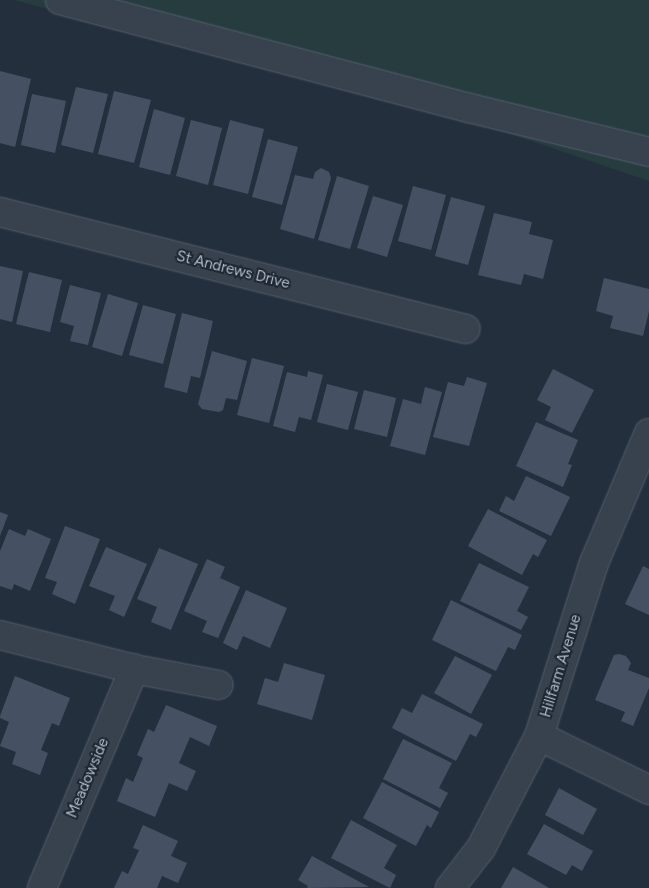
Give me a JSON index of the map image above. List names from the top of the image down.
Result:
{
  "streets": {
    "street": ["St Andrews Drive", "Hillfarm Avenue", "Meadowside"]
  }
}
